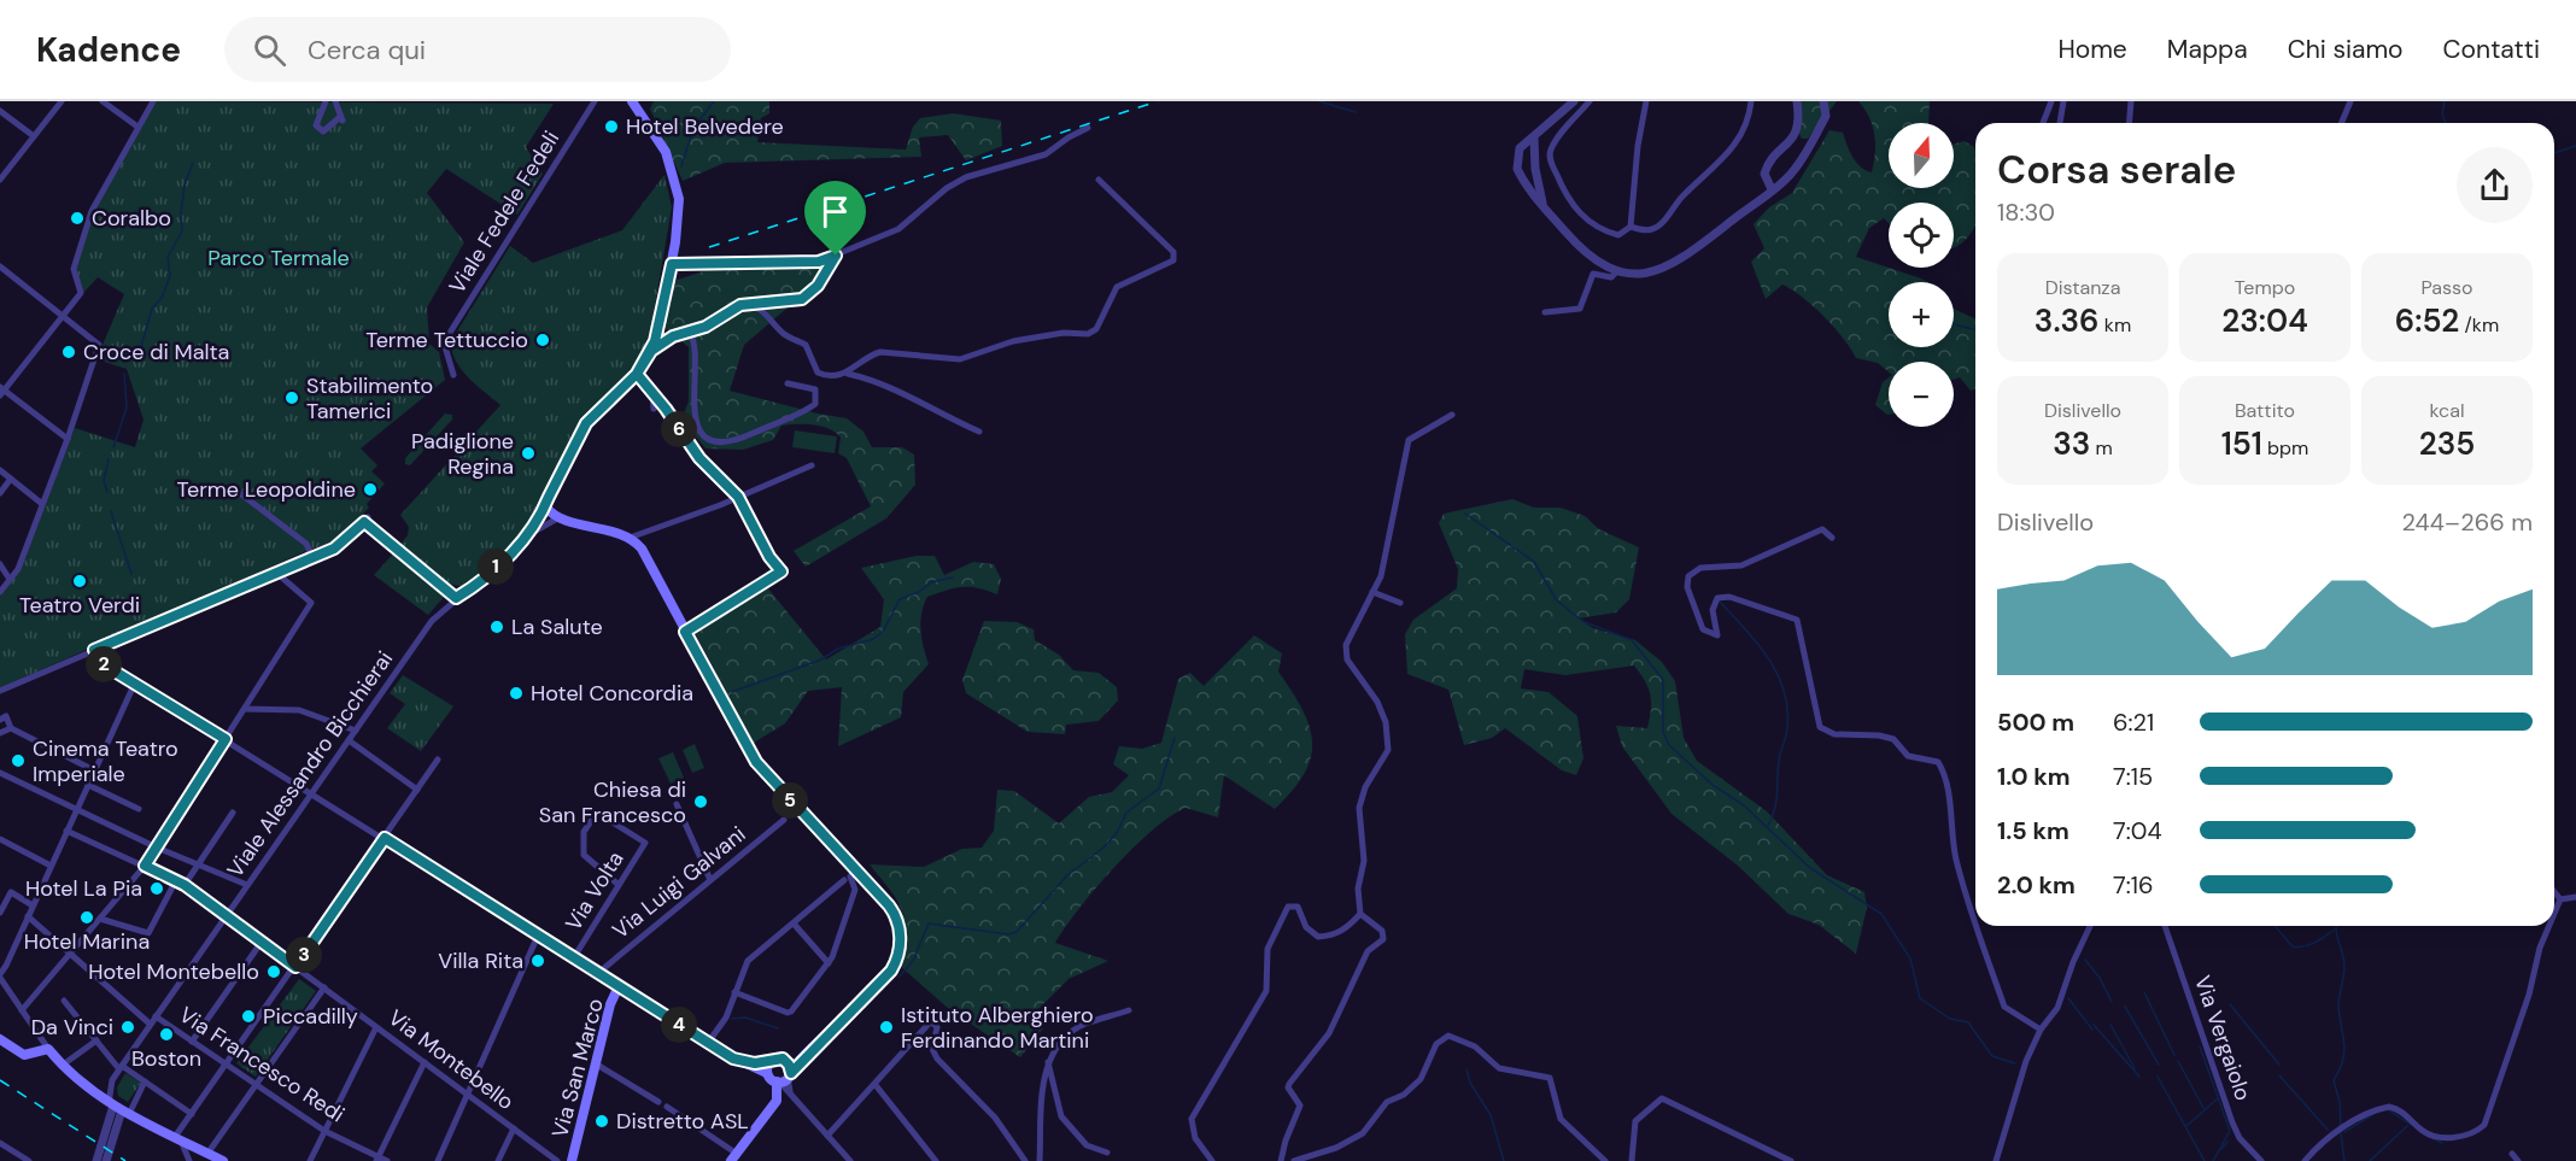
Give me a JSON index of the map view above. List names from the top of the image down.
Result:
{
  "streets": {
    "main road": ["Via San Marco"],
    "street": [
      "Viale Fedele Fedeli",
      "Viale Alessandro Bicchierai",
      "Via Luigi Galvani",
      "Via Volta",
      "Via Vergaiolo",
      "Via Montebello",
      "Via Francesco Redi"
    ]
  },
  "crossings": [
    ["Viale Alessandro Bicchierai", "Via Montebello"],
    ["Viale Alessandro Bicchierai", "Via Francesco Redi"]
  ],
  "parks": ["Parco Termale"],
  "places": [
    "Hotel Belvedere",
    "Coralbo",
    "Terme Tettuccio",
    "Croce di Malta",
    "Stabilimento Tamerici",
    "Padiglione Regina",
    "Terme Leopoldine",
    "Teatro Verdi",
    "La Salute",
    "Hotel Concordia",
    "Cinema Teatro Imperiale",
    "Chiesa di San Francesco",
    "Hotel La Pia",
    "Hotel Marina",
    "Villa Rita",
    "Hotel Montebello",
    "Piccadilly",
    "Da Vinci",
    "Istituto Alberghiero Ferdinando Martini",
    "Boston",
    "Distretto ASL"
  ],
  "north": "top",
  "page": {
    "header": "Kadence",
    "search": "Cerca qui",
    "nav": [
      "Home",
      "Mappa",
      "Chi siamo",
      "Contatti"
    ],
    "map_buttons": ["+", "−"],
    "heading": ["Corsa serale", "18:30"],
    "stats": [
      ["Distanza", "3.36 km"],
      ["Tempo", "23:04"],
      ["Passo", "6:52 /km"],
      ["Dislivello", "33 m"],
      ["Battito", "151 bpm"],
      ["kcal", "235"]
    ],
    "pins": [
      "6",
      "1",
      "2",
      "5",
      "3",
      "4"
    ],
    "chart": ["Dislivello", "244–266 m"],
    "list": [
      {
        "name": "500 m",
        "note": "6:21"
      },
      {
        "name": "1.0 km",
        "note": "7:15"
      },
      {
        "name": "1.5 km",
        "note": "7:04"
      },
      {
        "name": "2.0 km",
        "note": "7:16"
      }
    ]
  }
}
